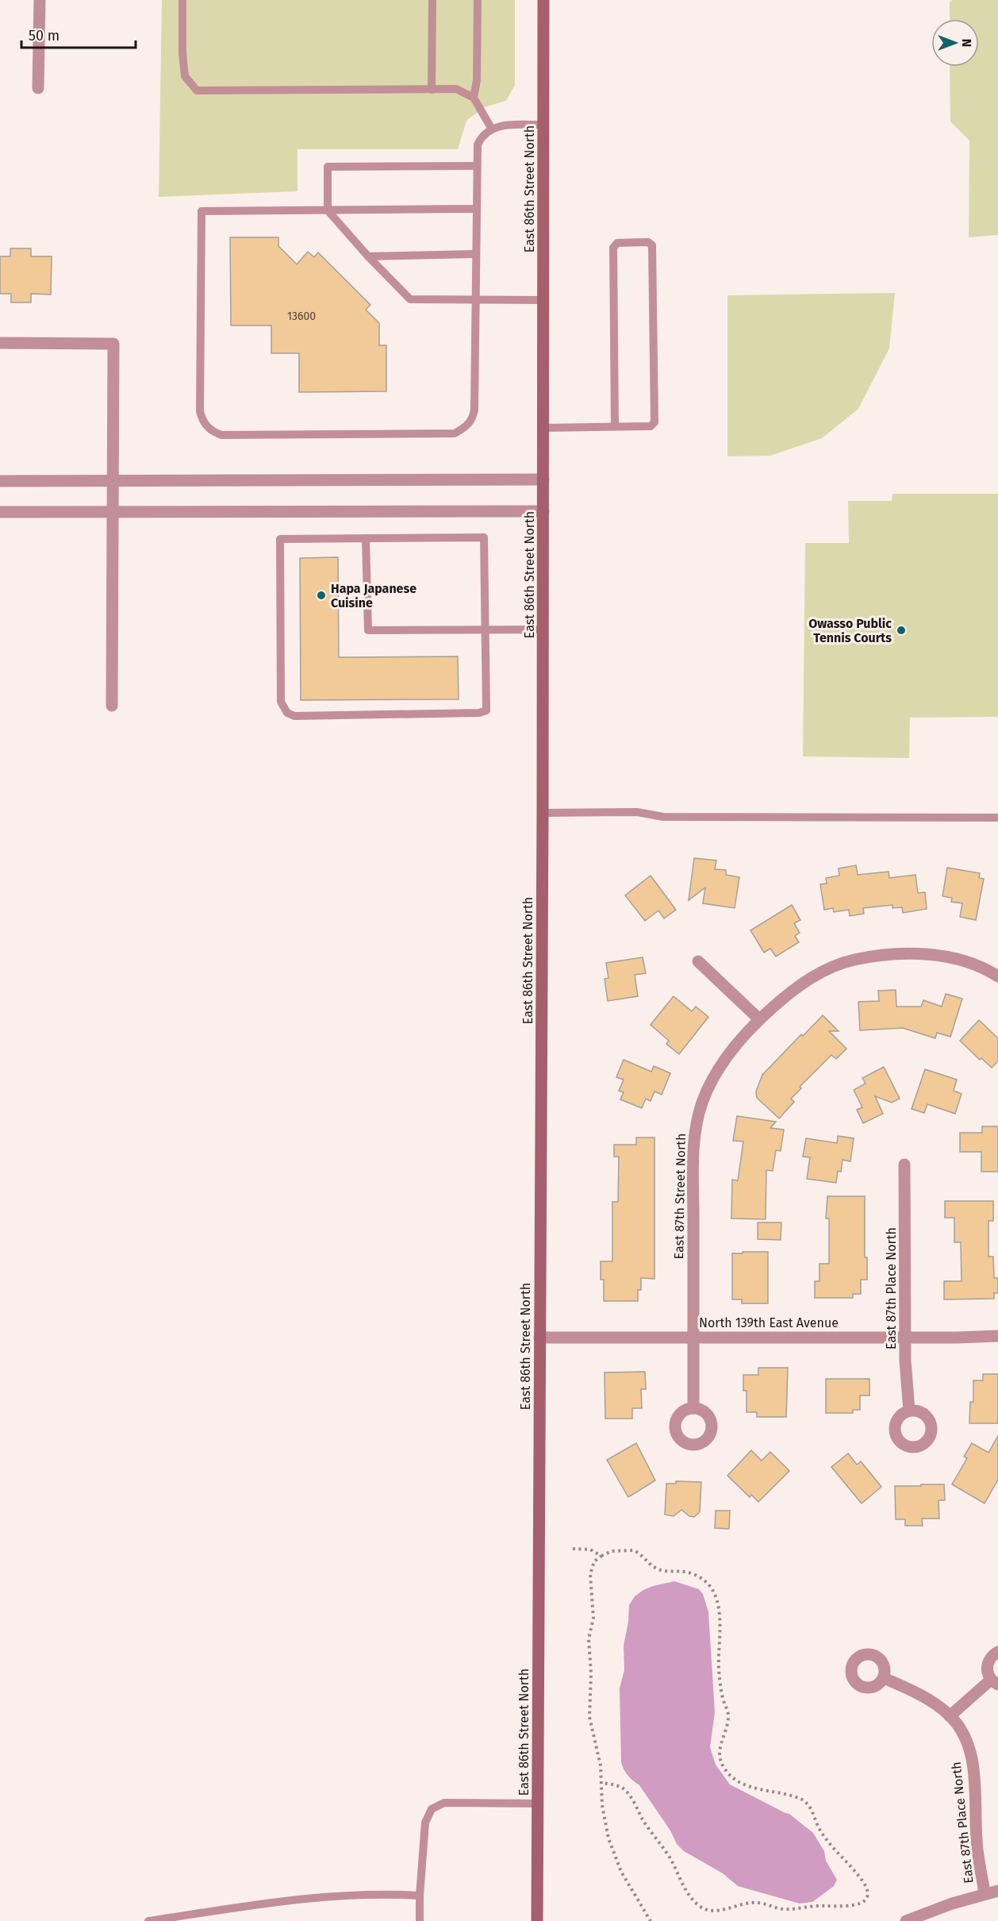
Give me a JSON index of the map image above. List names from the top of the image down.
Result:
{
  "streets": {
    "main road": ["East 86th Street North"],
    "street": ["East 87th Street North", "East 87th Place North", "North 139th East Avenue"]
  },
  "crossings": [
    ["East 86th Street North", "North 139th East Avenue"],
    ["East 87th Street North", "North 139th East Avenue"],
    ["East 87th Place North", "North 139th East Avenue"]
  ],
  "places": ["Hapa Japanese Cuisine", "Owasso Public Tennis Courts"],
  "house_numbers": ["13600"],
  "scale_bar": "50 m",
  "north": "right"
}
